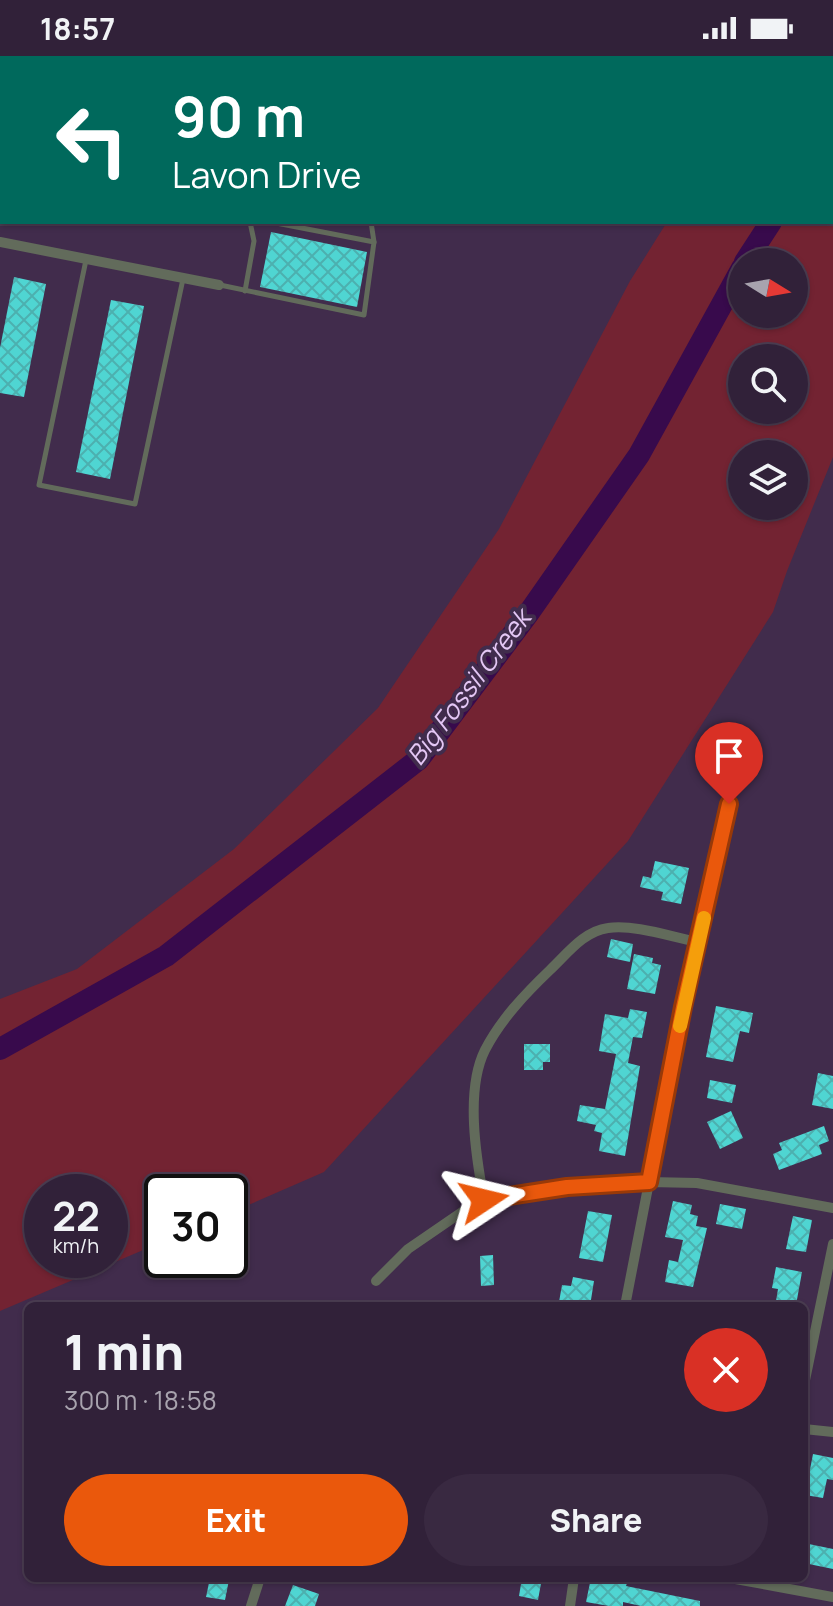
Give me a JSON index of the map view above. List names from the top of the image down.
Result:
{
  "water": ["Big Fossil Creek"],
  "north": "right",
  "page": {
    "status": "18:57",
    "turn": ["90 m", "Lavon Drive"],
    "speed": "22 km/h",
    "limit": "30",
    "heading": ["1 min", "300 m · 18:58"],
    "buttons": ["Exit", "Share"]
  }
}
